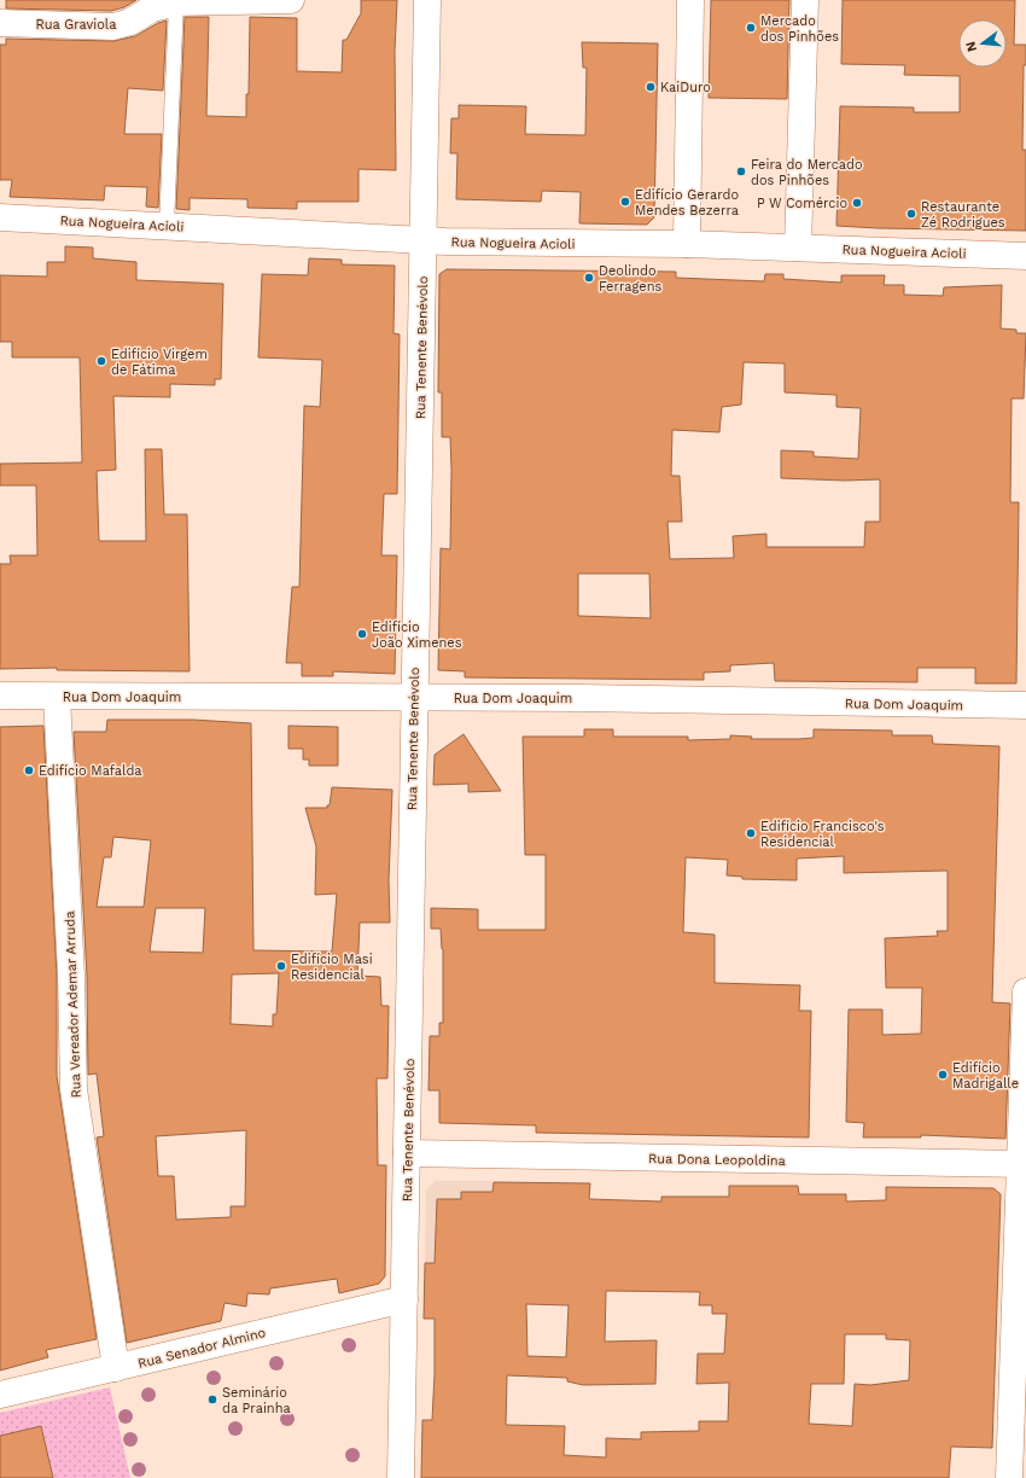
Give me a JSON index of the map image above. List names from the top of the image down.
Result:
{
  "streets": {
    "street": [
      "Rua Graviola",
      "Rua Nogueira Acioli",
      "Rua Tenente Benévolo",
      "Rua Dom Joaquim",
      "Rua Vereador Ademar Arruda",
      "Rua Dona Leopoldina",
      "Rua Senador Almino"
    ]
  },
  "crossings": [
    ["Rua Nogueira Acioli", "Rua Tenente Benévolo"],
    ["Rua Tenente Benévolo", "Rua Dom Joaquim"],
    ["Rua Tenente Benévolo", "Rua Dona Leopoldina"],
    ["Rua Tenente Benévolo", "Rua Senador Almino"],
    ["Rua Dom Joaquim", "Rua Vereador Ademar Arruda"],
    ["Rua Vereador Ademar Arruda", "Rua Senador Almino"]
  ],
  "places": [
    "Mercado dos Pinhões",
    "KaiDuro",
    "Feira do Mercado dos Pinhões",
    "Edifício Gerardo Mendes Bezerra",
    "P W Comércio",
    "Restaurante Zé Rodrigues",
    "Deolindo Ferragens",
    "Edifício Virgem de Fátima",
    "Edifício João Ximenes",
    "Edifício Mafalda",
    "Edifício Francisco's Residencial",
    "Edifício Masi Residencial",
    "Edifício Madrigalle",
    "Seminário da Prainha"
  ],
  "north": "left"
}
